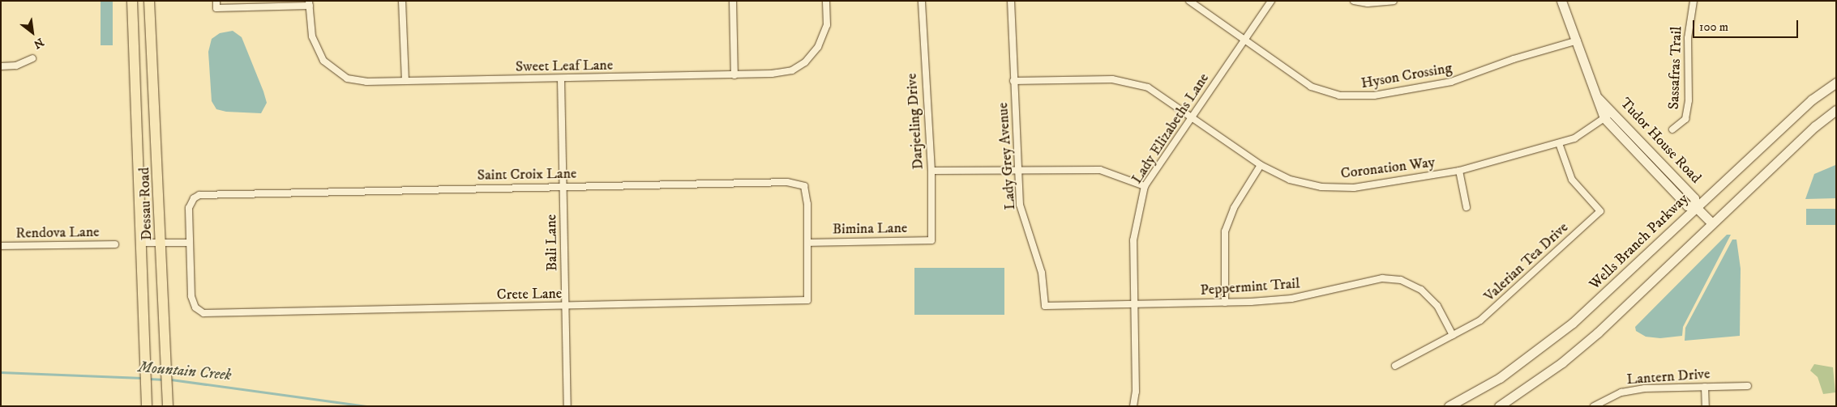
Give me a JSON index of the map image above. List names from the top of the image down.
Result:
{
  "streets": {
    "main road": ["Tudor House Road", "Dessau Road", "Wells Branch Parkway"],
    "street": [
      "Sweet Leaf Lane",
      "Sassafras Trail",
      "Hyson Crossing",
      "Darjeeling Drive",
      "Lady Elizabeths Lane",
      "Lady Grey Avenue",
      "Coronation Way",
      "Saint Croix Lane",
      "Bimina Lane",
      "Rendova Lane",
      "Bali Lane",
      "Valerian Tea Drive",
      "Peppermint Trail",
      "Crete Lane",
      "Lantern Drive"
    ]
  },
  "crossings": [
    ["Sweet Leaf Lane", "Bali Lane"],
    ["Hyson Crossing", "Lady Elizabeths Lane"],
    ["Hyson Crossing", "Tudor House Road"],
    ["Darjeeling Drive", "Bimina Lane"],
    ["Lady Elizabeths Lane", "Coronation Way"],
    ["Lady Elizabeths Lane", "Peppermint Trail"],
    ["Tudor House Road", "Coronation Way"],
    ["Tudor House Road", "Wells Branch Parkway"],
    ["Lady Grey Avenue", "Coronation Way"],
    ["Lady Grey Avenue", "Peppermint Trail"],
    ["Coronation Way", "Valerian Tea Drive"],
    ["Saint Croix Lane", "Bimina Lane"],
    ["Saint Croix Lane", "Bali Lane"],
    ["Saint Croix Lane", "Crete Lane"],
    ["Bimina Lane", "Crete Lane"],
    ["Bali Lane", "Crete Lane"],
    ["Valerian Tea Drive", "Peppermint Trail"]
  ],
  "water": ["Mountain Creek"],
  "scale_bar": "100 m",
  "north": "bottom right"
}
